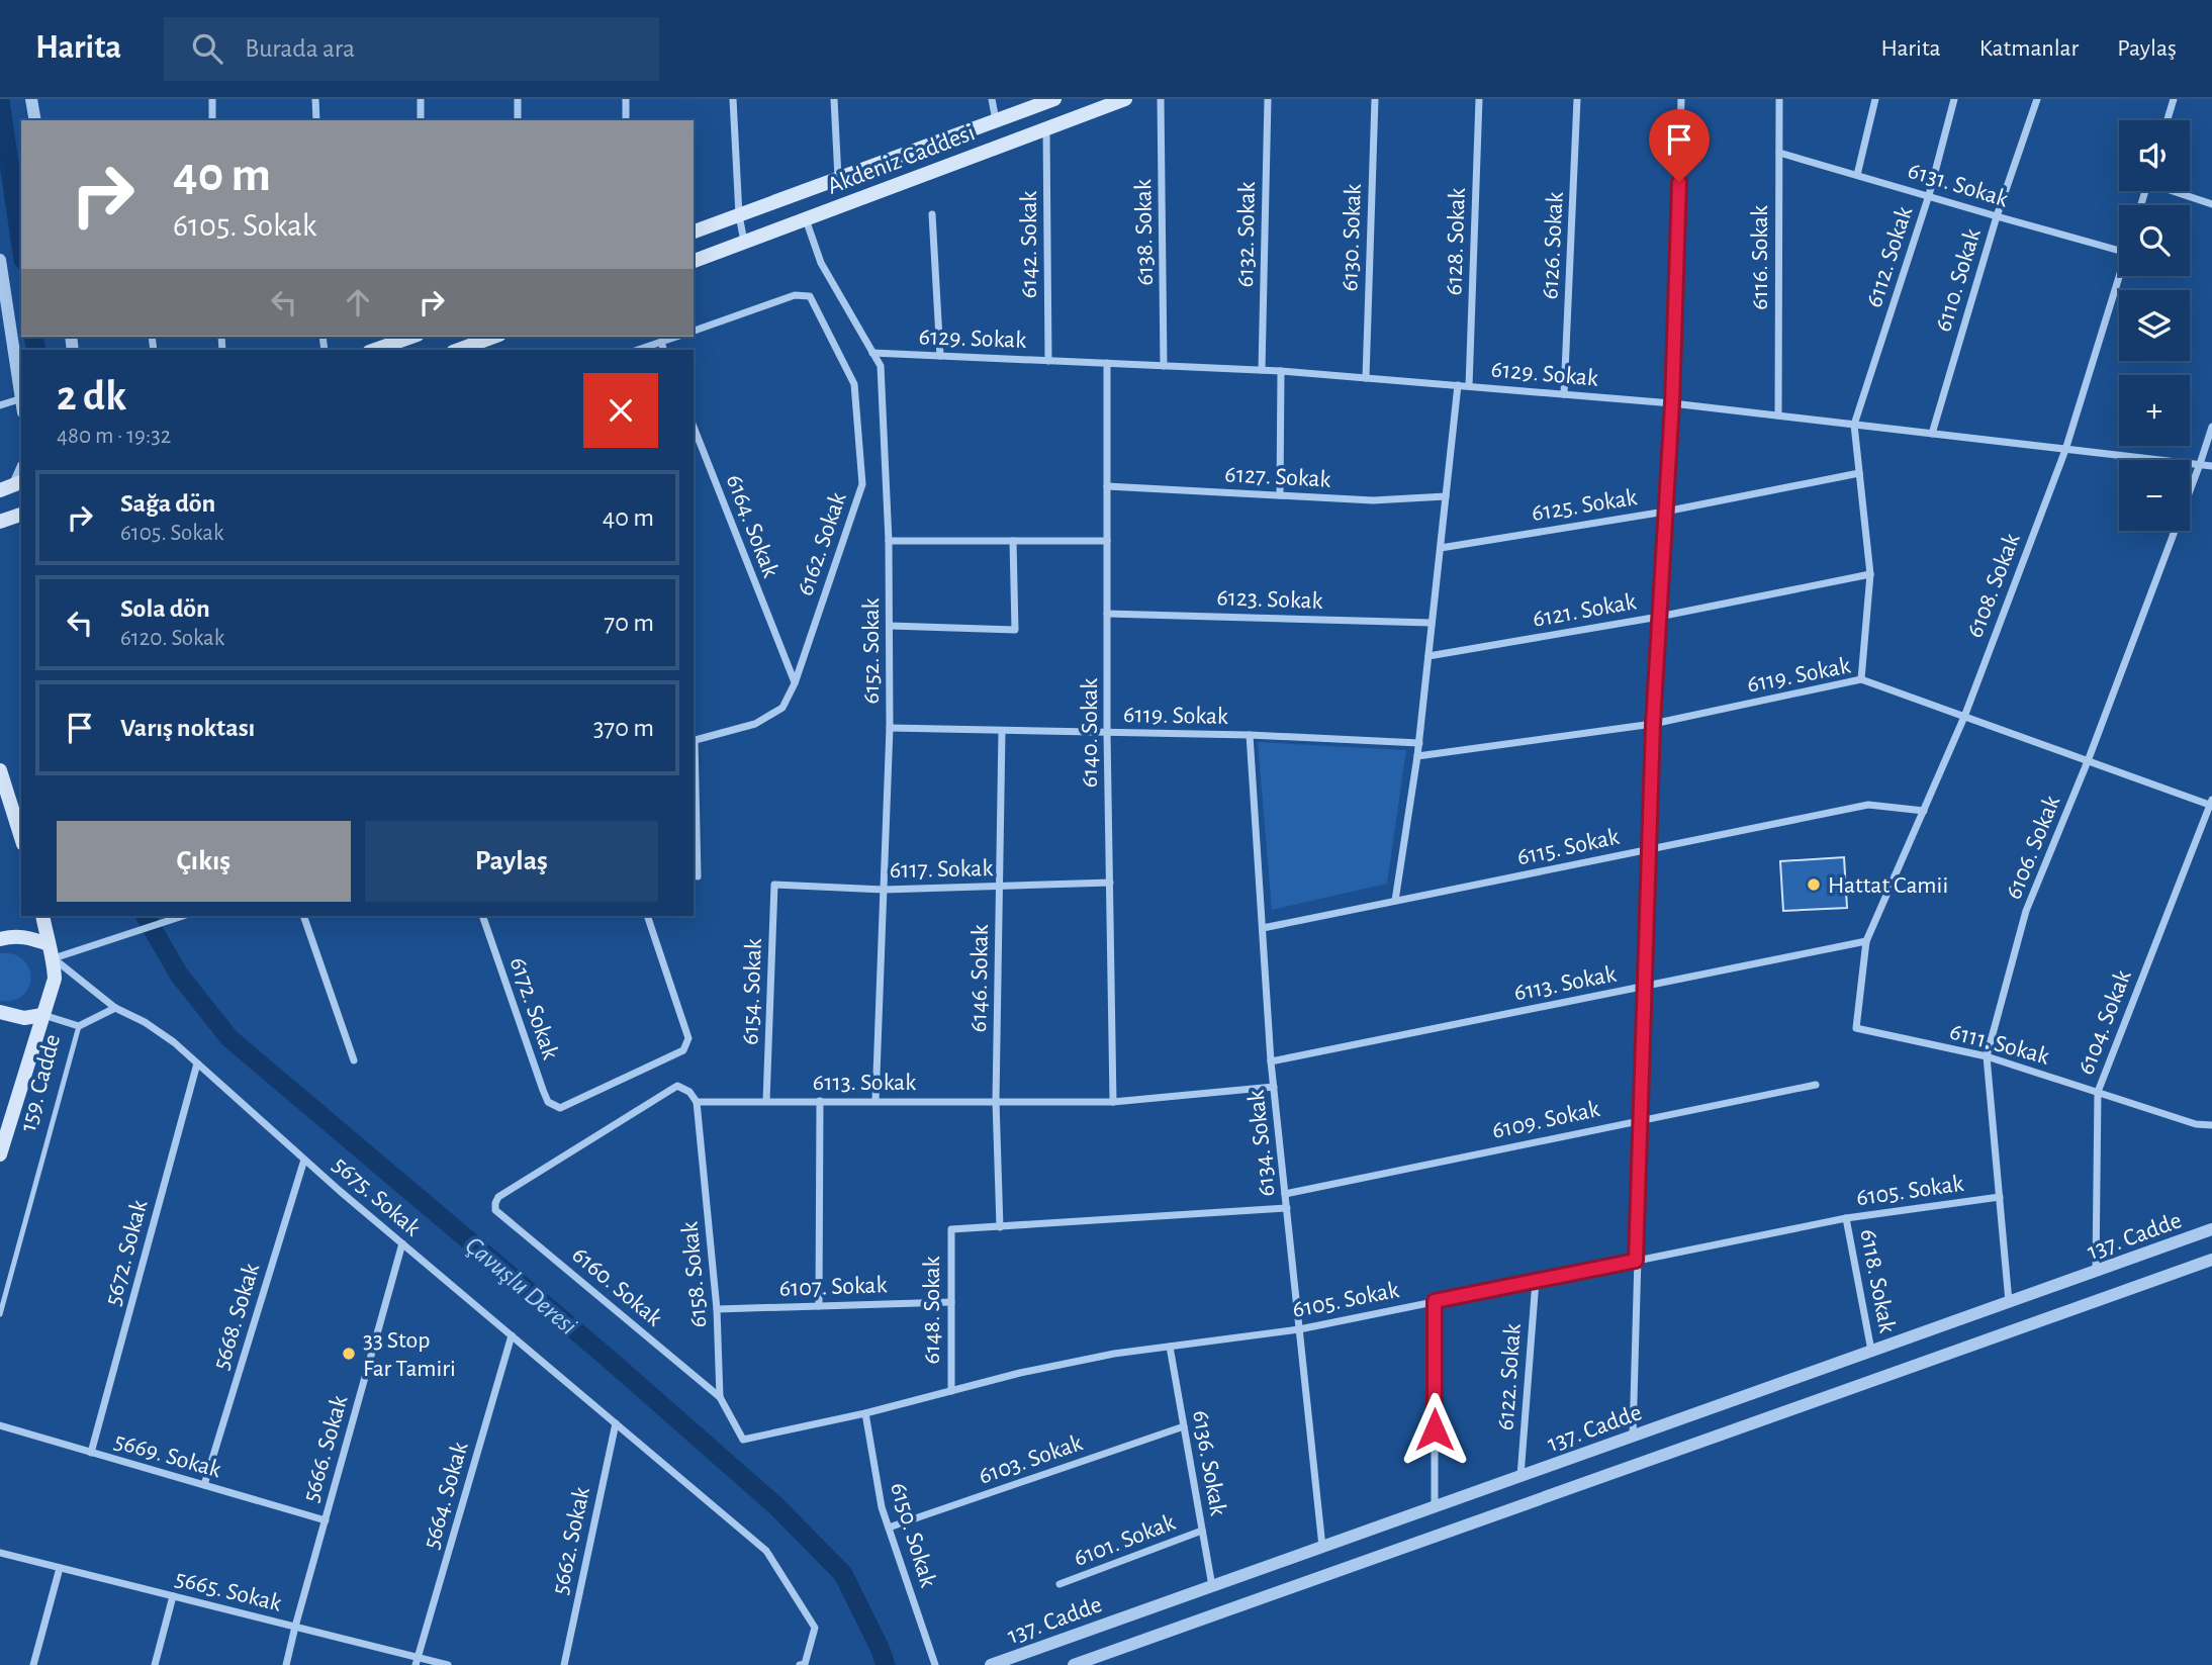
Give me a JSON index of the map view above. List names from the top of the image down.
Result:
{
  "streets": {
    "main road": ["Akdeniz Caddesi", "159. Cadde"],
    "street": [
      "6131. Sokak",
      "6138. Sokak",
      "6132. Sokak",
      "6130. Sokak",
      "6128. Sokak",
      "6142. Sokak",
      "6126. Sokak",
      "6112. Sokak",
      "6116. Sokak",
      "6110. Sokak",
      "6129. Sokak",
      "6127. Sokak",
      "6125. Sokak",
      "6164. Sokak",
      "6162. Sokak",
      "6108. Sokak",
      "6123. Sokak",
      "6121. Sokak",
      "6152. Sokak",
      "6119. Sokak",
      "6140. Sokak",
      "6115. Sokak",
      "6106. Sokak",
      "6117. Sokak",
      "6146. Sokak",
      "6113. Sokak",
      "6154. Sokak",
      "6172. Sokak",
      "6104. Sokak",
      "6111. Sokak",
      "6109. Sokak",
      "6134. Sokak",
      "6105. Sokak",
      "5675. Sokak",
      "137. Cadde",
      "5672. Sokak",
      "6158. Sokak",
      "6118. Sokak",
      "6160. Sokak",
      "6107. Sokak",
      "6148. Sokak",
      "5668. Sokak",
      "6122. Sokak",
      "5666. Sokak",
      "5669. Sokak",
      "6103. Sokak",
      "6136. Sokak",
      "5664. Sokak",
      "6150. Sokak",
      "6101. Sokak",
      "5662. Sokak",
      "5665. Sokak"
    ]
  },
  "crossings": [
    ["Akdeniz Caddesi", "6142. Sokak"],
    ["Akdeniz Caddesi", "6152. Sokak"],
    ["6131. Sokak", "6112. Sokak"],
    ["6131. Sokak", "6116. Sokak"],
    ["6131. Sokak", "6110. Sokak"],
    ["6138. Sokak", "6129. Sokak"],
    ["6132. Sokak", "6129. Sokak"],
    ["6130. Sokak", "6129. Sokak"],
    ["6128. Sokak", "6129. Sokak"],
    ["6142. Sokak", "6129. Sokak"],
    ["6126. Sokak", "6129. Sokak"],
    ["6112. Sokak", "6129. Sokak"],
    ["6116. Sokak", "6129. Sokak"],
    ["6110. Sokak", "6129. Sokak"],
    ["6129. Sokak", "6108. Sokak"],
    ["6129. Sokak", "6152. Sokak"],
    ["6129. Sokak", "6140. Sokak"],
    ["6129. Sokak", "6106. Sokak"],
    ["6127. Sokak", "6140. Sokak"],
    ["6164. Sokak", "6162. Sokak"],
    ["6108. Sokak", "6119. Sokak"],
    ["6108. Sokak", "6115. Sokak"],
    ["6108. Sokak", "6113. Sokak"],
    ["6108. Sokak", "6111. Sokak"],
    ["6123. Sokak", "6140. Sokak"],
    ["6152. Sokak", "6119. Sokak"],
    ["6152. Sokak", "6117. Sokak"],
    ["6152. Sokak", "6113. Sokak"],
    ["6119. Sokak", "6140. Sokak"],
    ["6119. Sokak", "6106. Sokak"],
    ["6119. Sokak", "6146. Sokak"],
    ["6119. Sokak", "6104. Sokak"],
    ["6119. Sokak", "6134. Sokak"],
    ["6140. Sokak", "6117. Sokak"],
    ["6140. Sokak", "6113. Sokak"],
    ["6115. Sokak", "6134. Sokak"],
    ["6106. Sokak", "6111. Sokak"],
    ["6106. Sokak", "6105. Sokak"],
    ["6106. Sokak", "137. Cadde"],
    ["6117. Sokak", "6146. Sokak"],
    ["6117. Sokak", "6154. Sokak"],
    ["6146. Sokak", "6113. Sokak"],
    ["6146. Sokak", "6148. Sokak"],
    ["6113. Sokak", "6154. Sokak"],
    ["6113. Sokak", "6134. Sokak"],
    ["6113. Sokak", "6158. Sokak"],
    ["6113. Sokak", "6160. Sokak"],
    ["6104. Sokak", "6111. Sokak"],
    ["6104. Sokak", "137. Cadde"],
    ["159. Cadde", "5675. Sokak"],
    ["6109. Sokak", "6134. Sokak"],
    ["6134. Sokak", "6105. Sokak"],
    ["6134. Sokak", "137. Cadde"],
    ["6105. Sokak", "6158. Sokak"],
    ["6105. Sokak", "6118. Sokak"],
    ["6105. Sokak", "6148. Sokak"],
    ["6105. Sokak", "6122. Sokak"],
    ["6105. Sokak", "6136. Sokak"],
    ["6105. Sokak", "6150. Sokak"],
    ["5675. Sokak", "5672. Sokak"],
    ["5675. Sokak", "5668. Sokak"],
    ["5675. Sokak", "5666. Sokak"],
    ["5675. Sokak", "5664. Sokak"],
    ["5675. Sokak", "5662. Sokak"],
    ["137. Cadde", "6118. Sokak"],
    ["137. Cadde", "6122. Sokak"],
    ["137. Cadde", "6136. Sokak"],
    ["5672. Sokak", "5669. Sokak"],
    ["6158. Sokak", "6160. Sokak"],
    ["6158. Sokak", "6107. Sokak"],
    ["6107. Sokak", "6148. Sokak"],
    ["5668. Sokak", "5669. Sokak"],
    ["5666. Sokak", "5669. Sokak"],
    ["5666. Sokak", "5665. Sokak"],
    ["6103. Sokak", "6136. Sokak"],
    ["6103. Sokak", "6150. Sokak"],
    ["6136. Sokak", "6101. Sokak"],
    ["5664. Sokak", "5665. Sokak"]
  ],
  "water": ["Çavuşlu Deresi"],
  "places": ["Hattat Camii", "33 Stop Far Tamiri"],
  "page": {
    "header": "Harita",
    "search": "Burada ara",
    "nav": ["Harita", "Katmanlar", "Paylaş"],
    "map_buttons": ["+", "−"],
    "turn": ["40 m", "6105. Sokak"],
    "heading": ["2 dk", "480 m · 19:32"],
    "list": [
      {
        "name": "Sağa dön",
        "note": "6105. Sokak",
        "value": "40 m"
      },
      {
        "name": "Sola dön",
        "note": "6120. Sokak",
        "value": "70 m"
      },
      {
        "name": "Varış noktası",
        "value": "370 m"
      }
    ],
    "buttons": ["Çıkış", "Paylaş"]
  }
}
